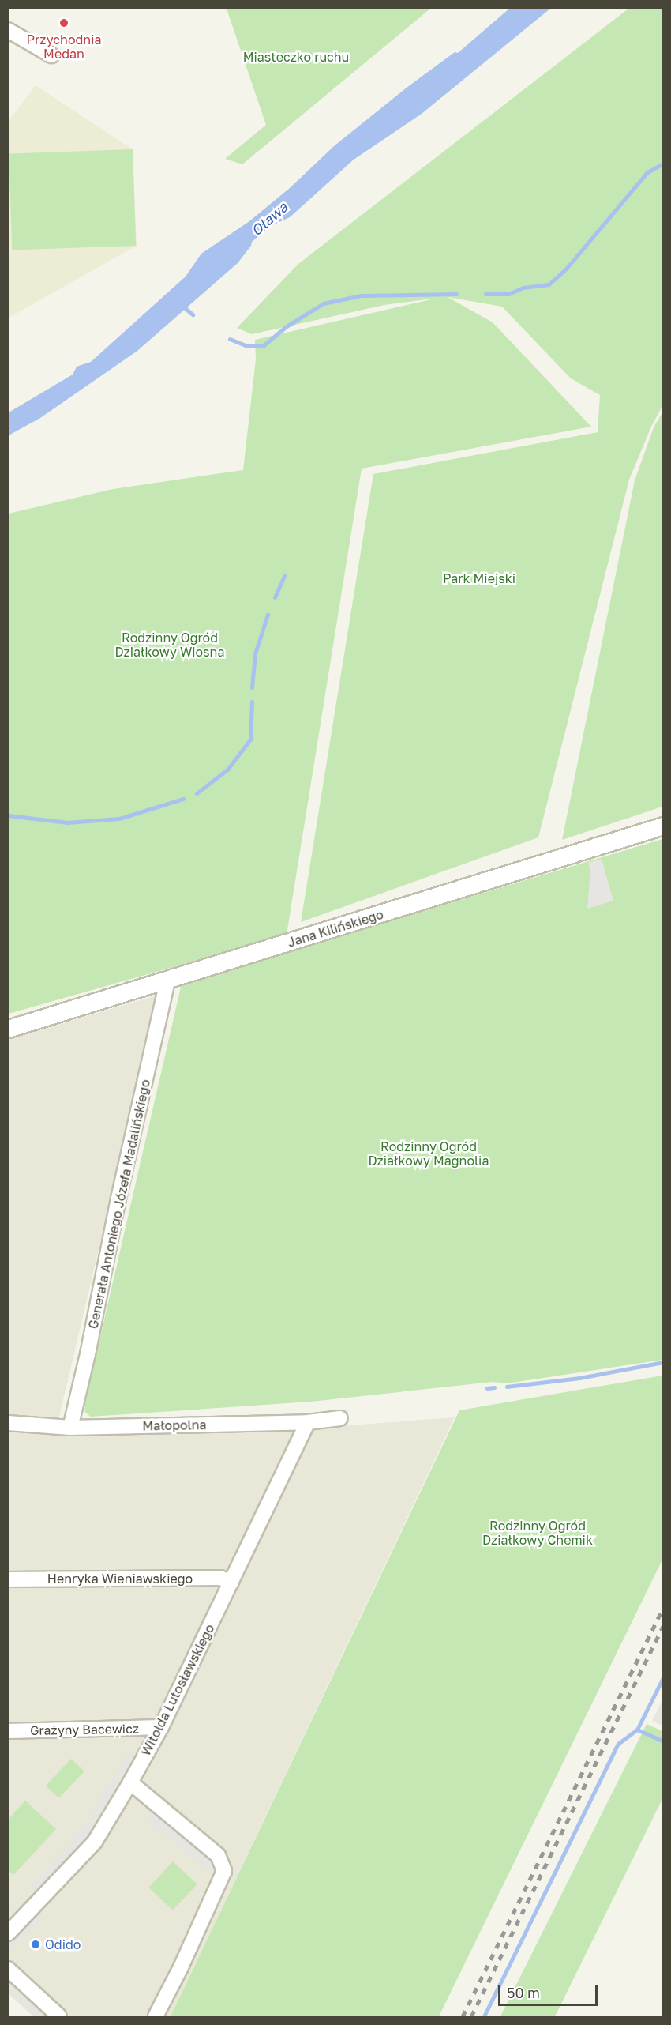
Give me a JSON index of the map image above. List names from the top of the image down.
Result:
{
  "streets": {
    "street": [
      "Jana Kilińskiego",
      "Generała Antoniego Józefa Madalińskiego",
      "Małopolna",
      "Henryka Wieniawskiego",
      "Witolda Lutosławskiego",
      "Grażyny Bacewicz"
    ]
  },
  "crossings": [
    ["Jana Kilińskiego", "Generała Antoniego Józefa Madalińskiego"],
    ["Generała Antoniego Józefa Madalińskiego", "Małopolna"],
    ["Małopolna", "Witolda Lutosławskiego"],
    ["Henryka Wieniawskiego", "Witolda Lutosławskiego"],
    ["Witolda Lutosławskiego", "Grażyny Bacewicz"]
  ],
  "water": ["Oława"],
  "parks": [
    "Miasteczko ruchu",
    "Park Miejski",
    "Rodzinny Ogród Działkowy Wiosna",
    "Rodzinny Ogród Działkowy Magnolia",
    "Rodzinny Ogród Działkowy Chemik"
  ],
  "places": ["Przychodnia Medan", "Odido"],
  "scale_bar": "50 m"
}
